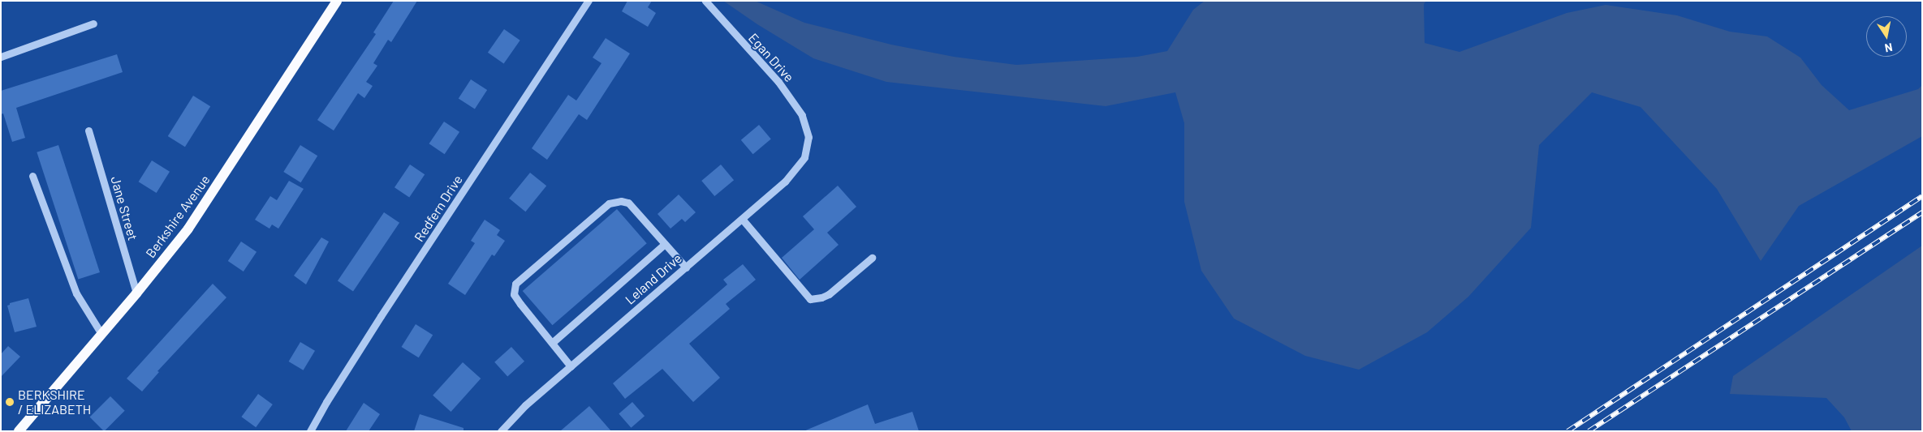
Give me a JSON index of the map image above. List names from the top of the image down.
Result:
{
  "streets": {
    "main road": ["Berkshire Avenue"],
    "street": [
      "Egan Drive",
      "Jane Street",
      "Redfern Drive",
      "Leland Drive"
    ]
  },
  "crossings": [
    ["Egan Drive", "Leland Drive"],
    ["Jane Street", "Berkshire Avenue"]
  ],
  "places": ["BERKSHIRE / ELIZABETH"],
  "north": "bottom"
}
